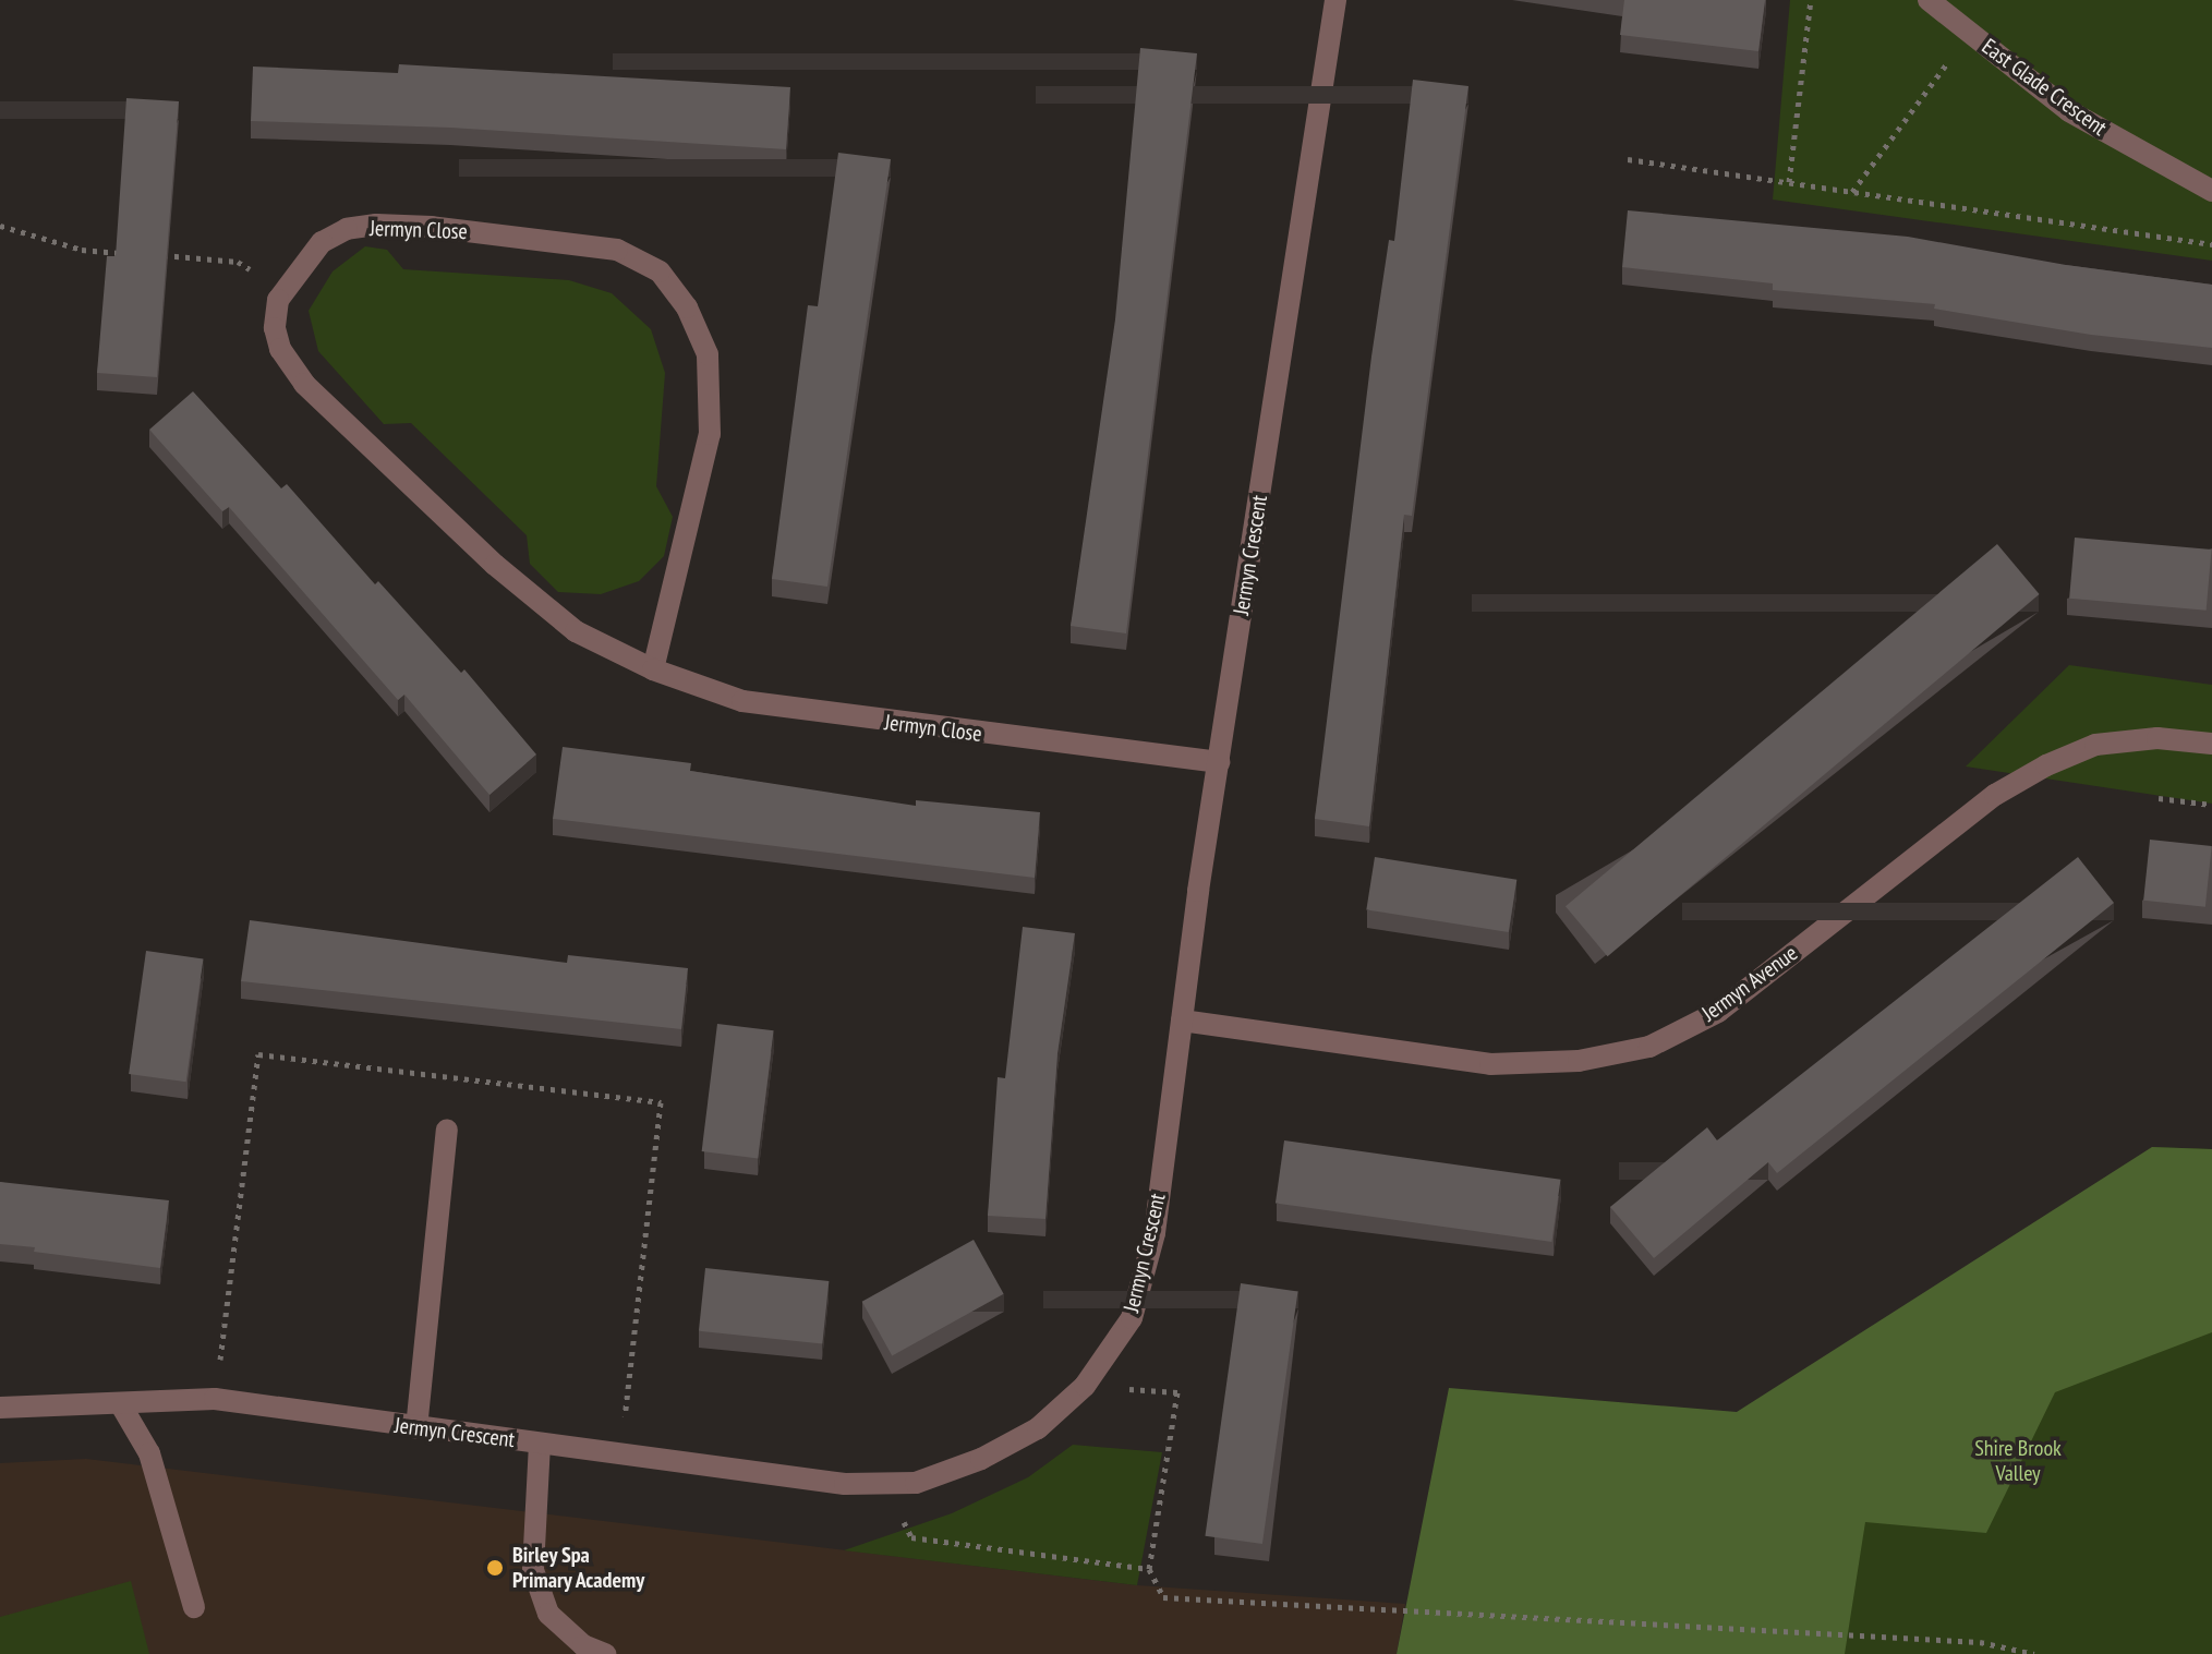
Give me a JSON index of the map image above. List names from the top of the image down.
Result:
{
  "streets": {
    "street": [
      "East Glade Crescent",
      "Jermyn Close",
      "Jermyn Crescent",
      "Jermyn Avenue"
    ]
  },
  "crossings": [
    ["Jermyn Close", "Jermyn Crescent"],
    ["Jermyn Crescent", "Jermyn Avenue"]
  ],
  "parks": ["Shire Brook Valley"],
  "places": ["Birley Spa Primary Academy"]
}
